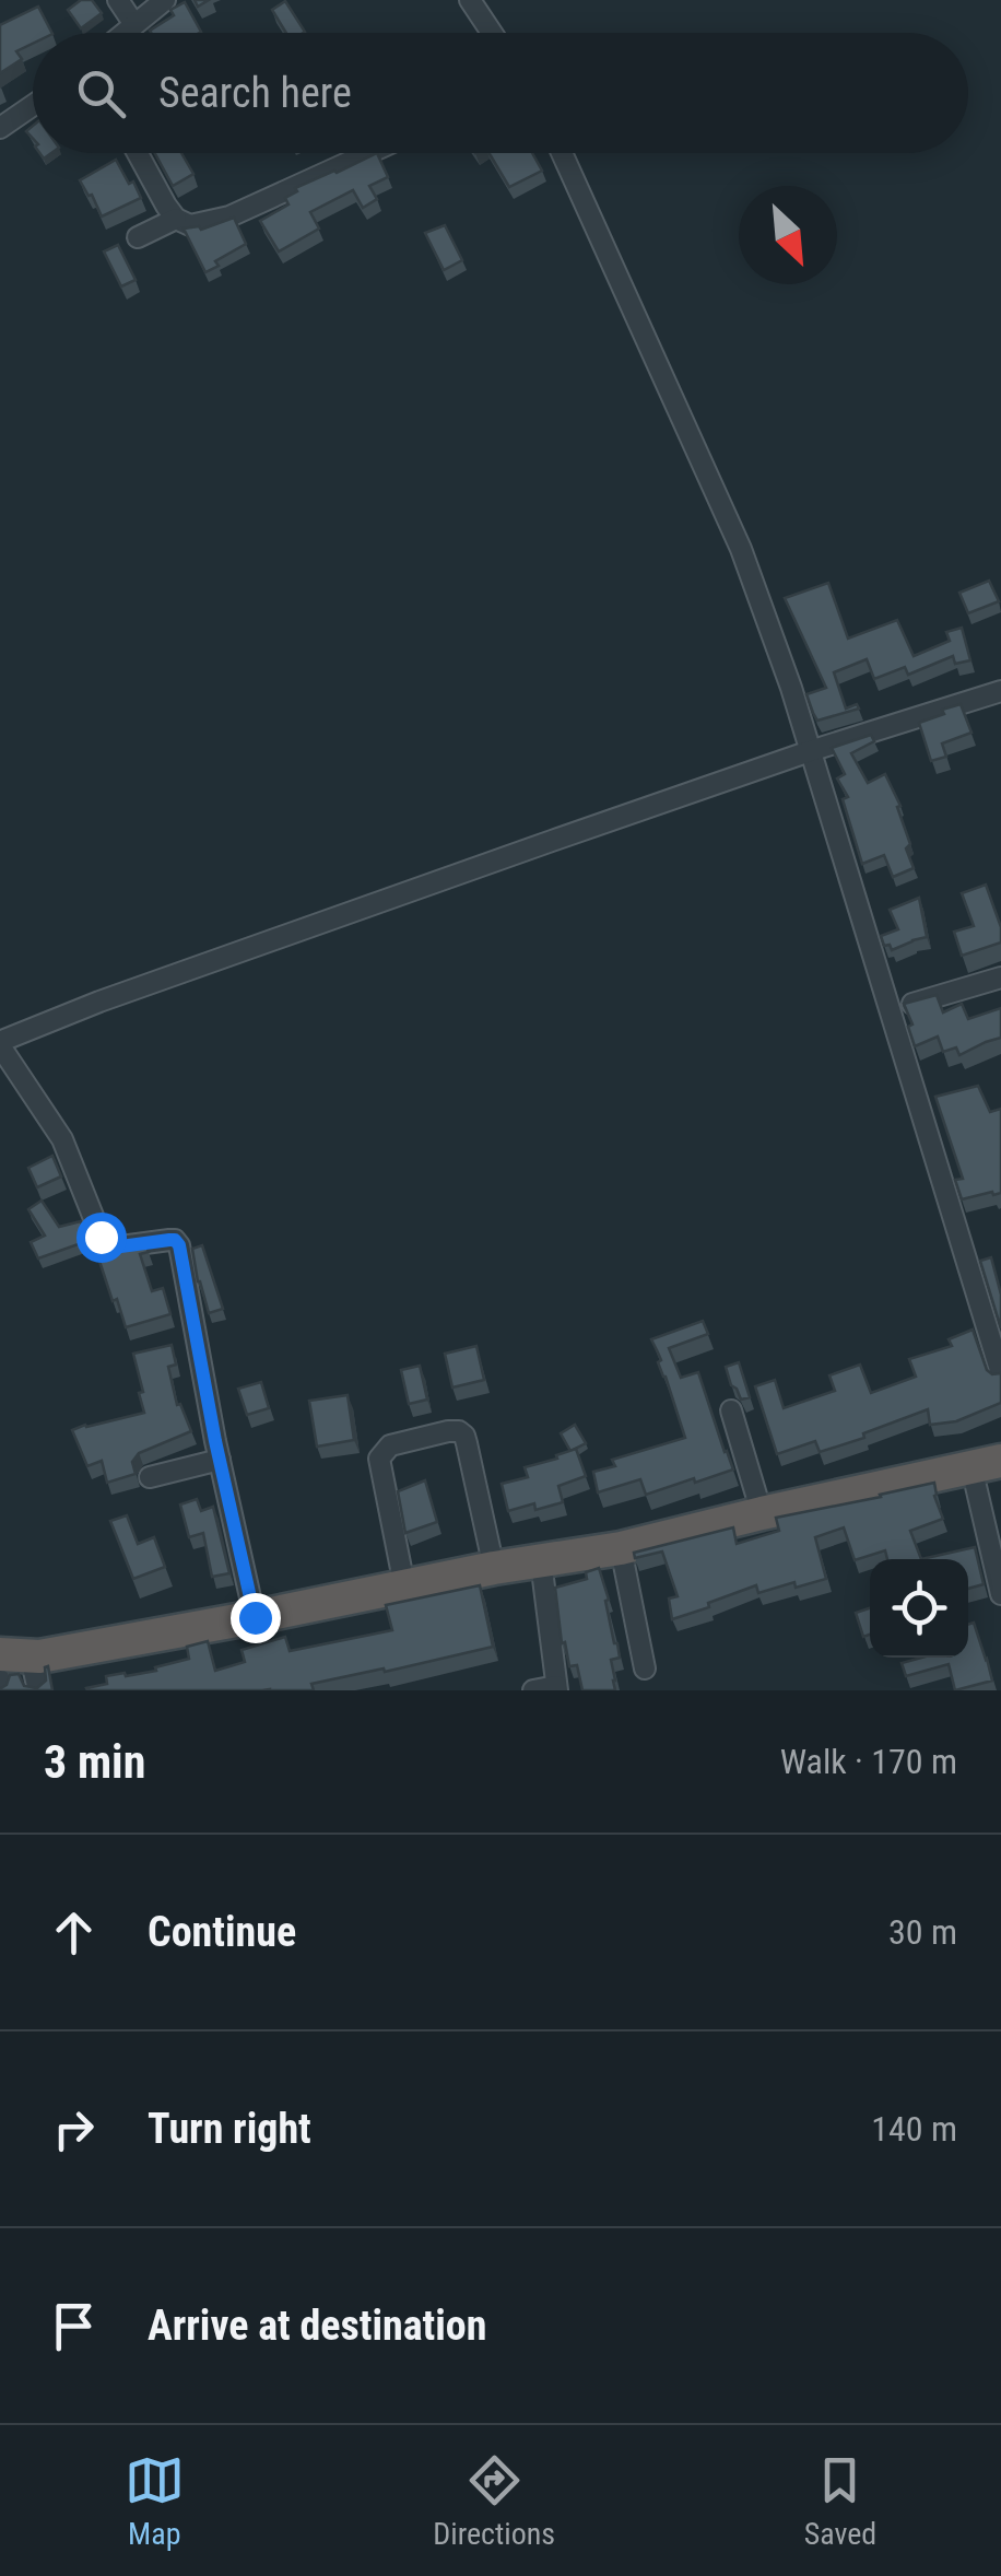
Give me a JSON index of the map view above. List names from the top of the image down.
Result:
{
  "north": "bottom right",
  "page": {
    "search": "Search here",
    "heading": ["3 min", "Walk · 170 m"],
    "list": [
      ["Continue", "30 m"],
      ["Turn right", "140 m"],
      "Arrive at destination"
    ],
    "nav": ["Map", "Directions", "Saved"]
  }
}
